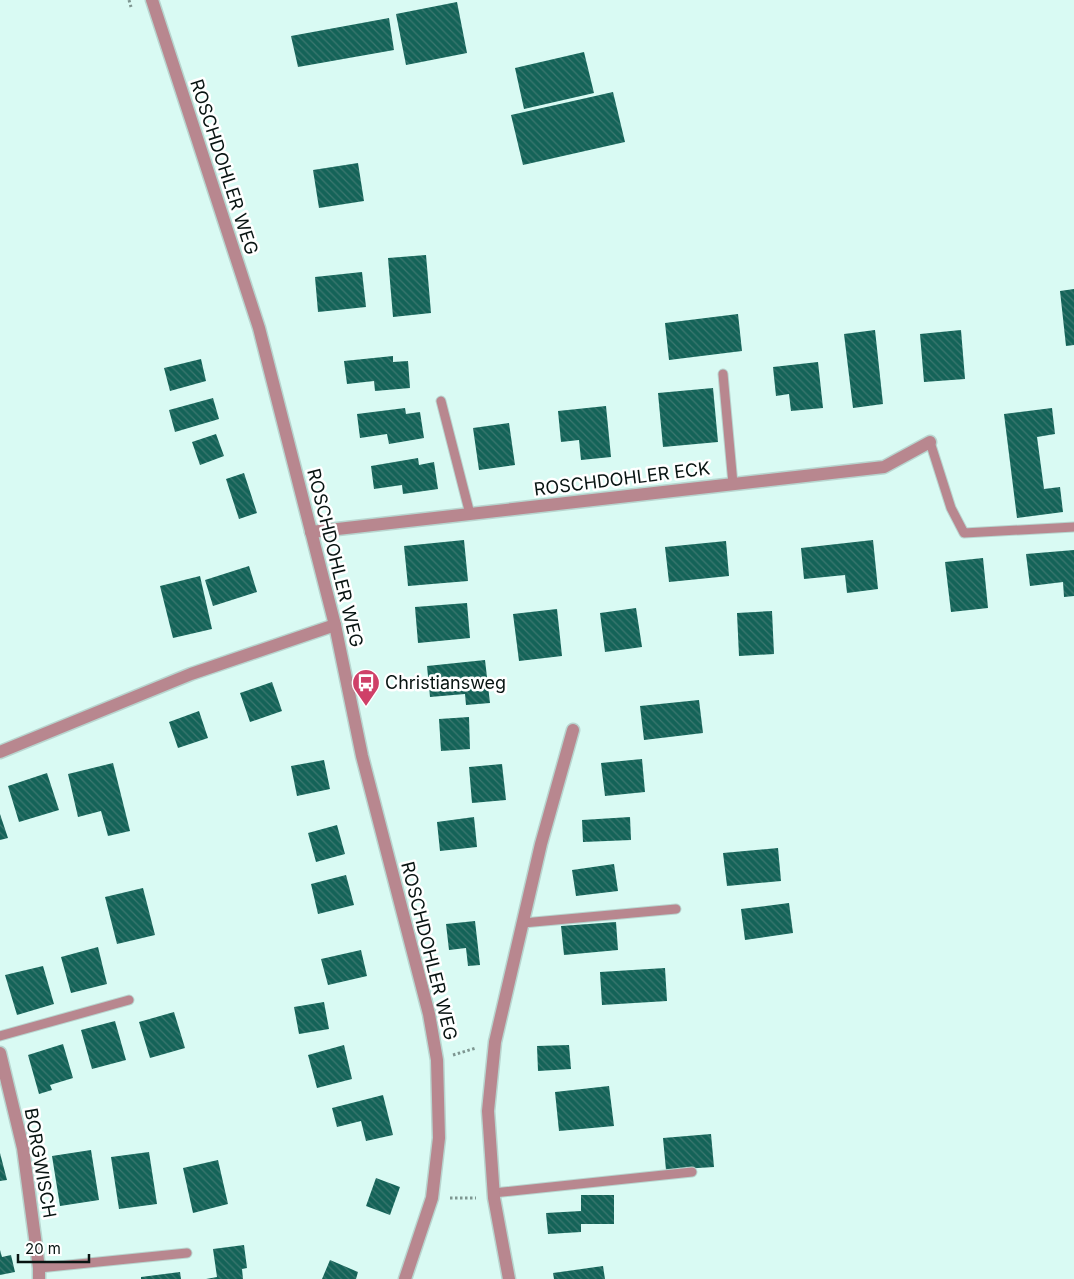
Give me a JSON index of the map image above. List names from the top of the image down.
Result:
{
  "streets": {
    "street": ["ROSCHDOHLER WEG", "ROSCHDOHLER ECK", "BORGWISCH"]
  },
  "crossings": [
    ["ROSCHDOHLER WEG", "ROSCHDOHLER ECK"]
  ],
  "places": {
    "bus stop": ["Christiansweg"]
  },
  "scale_bar": "20 m"
}
